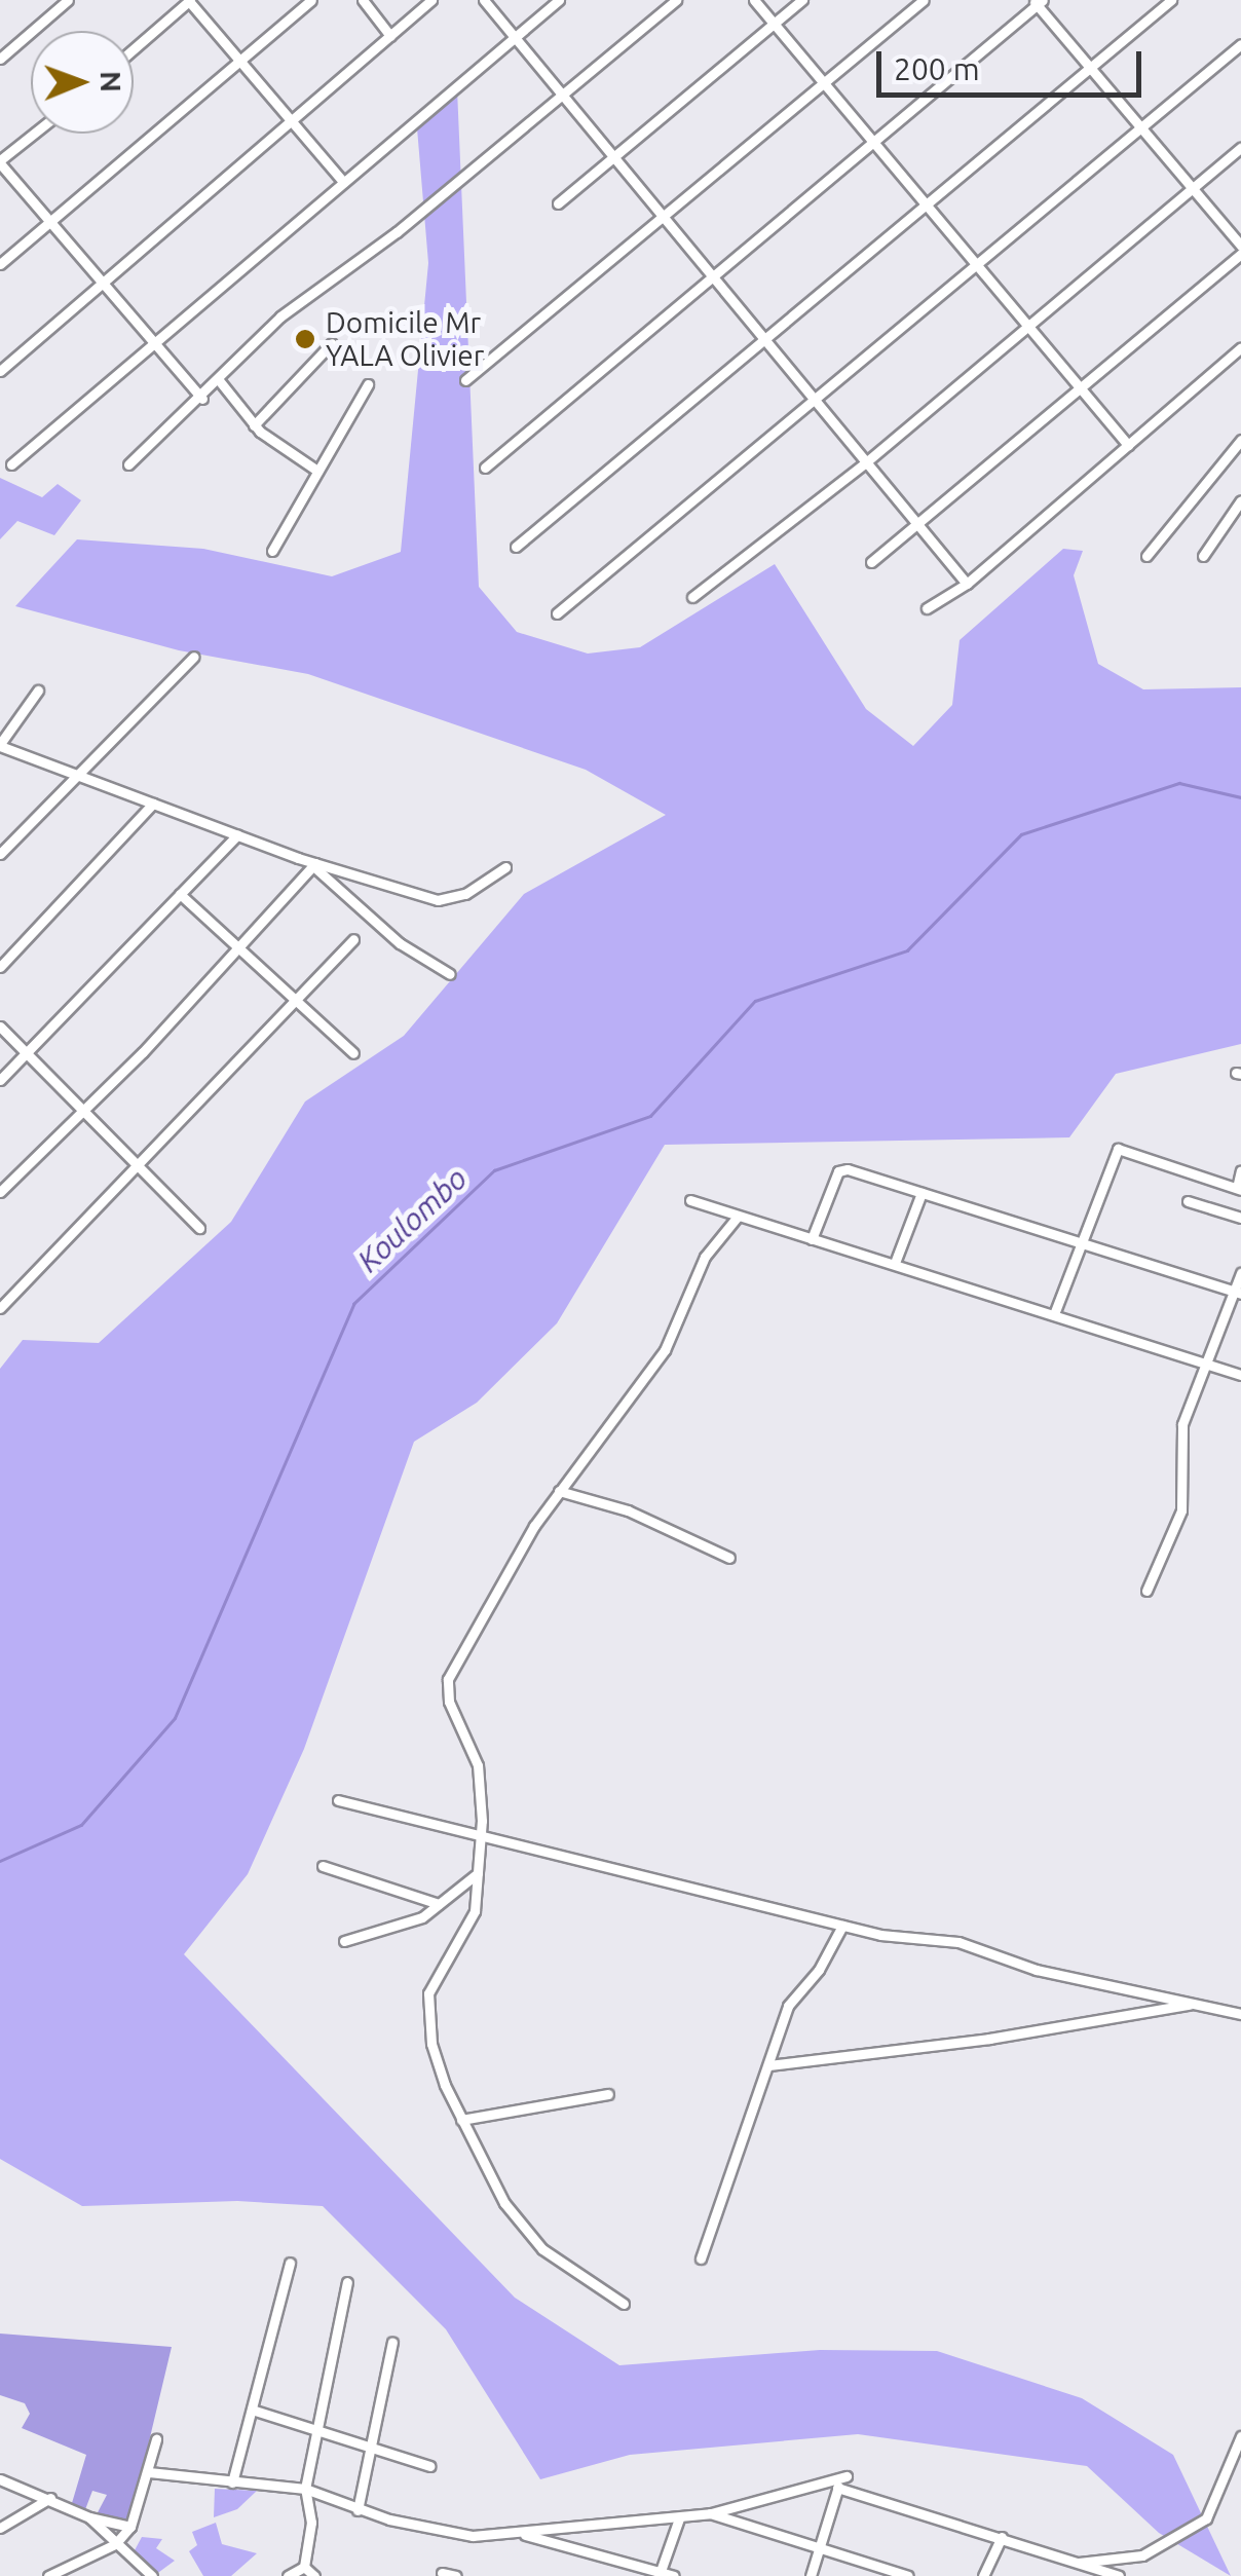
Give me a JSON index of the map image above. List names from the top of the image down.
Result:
{
  "water": ["Koulombo"],
  "places": ["Domicile Mr YALA Olivier"],
  "scale_bar": "200 m",
  "north": "right"
}
